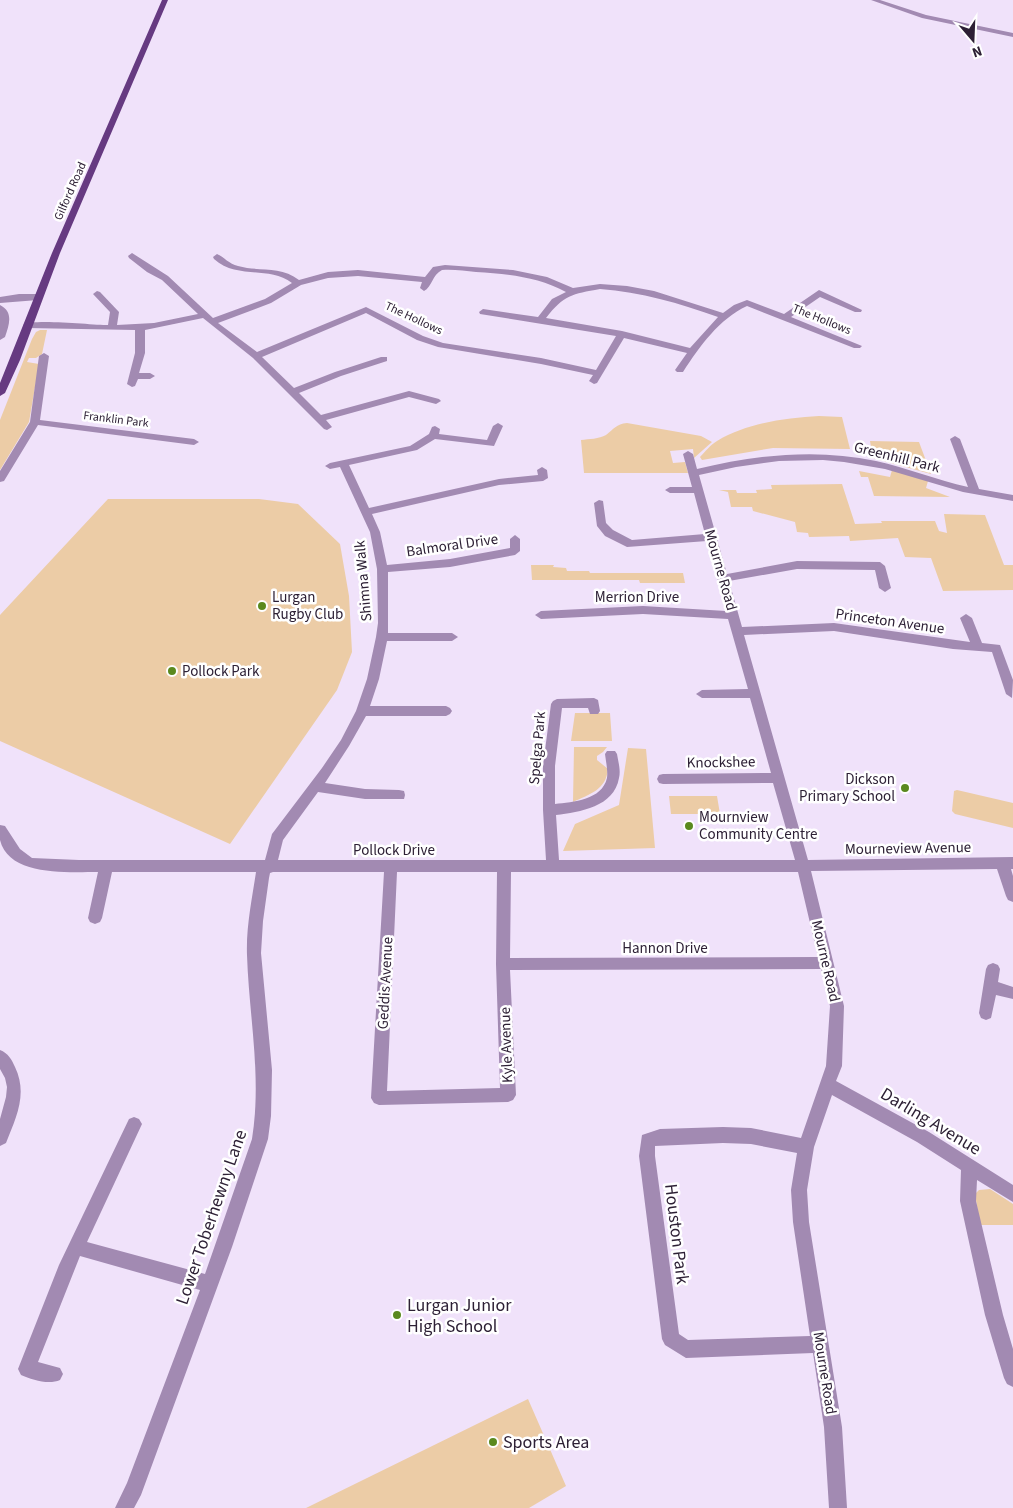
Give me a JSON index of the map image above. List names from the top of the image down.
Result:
{
  "streets": {
    "main road": ["Gilford Road"],
    "street": [
      "The Hollows",
      "Franklin Park",
      "Greenhill Park",
      "Balmoral Drive",
      "Mourne Road",
      "Shimna Walk",
      "Merrion Drive",
      "Princeton Avenue",
      "Spelga Park",
      "Knockshee",
      "Mourneview Avenue",
      "Pollock Drive",
      "Hannon Drive",
      "Geddis Avenue",
      "Kyle Avenue",
      "Darling Avenue",
      "Lower Toberhewny Lane",
      "Houston Park"
    ]
  },
  "crossings": [
    ["Greenhill Park", "Mourne Road"],
    ["Balmoral Drive", "Shimna Walk"],
    ["Mourne Road", "Merrion Drive"],
    ["Mourne Road", "Princeton Avenue"],
    ["Mourne Road", "Knockshee"],
    ["Mourne Road", "Mourneview Avenue"],
    ["Mourne Road", "Pollock Drive"],
    ["Mourne Road", "Hannon Drive"],
    ["Mourne Road", "Darling Avenue"],
    ["Mourne Road", "Houston Park"],
    ["Shimna Walk", "Pollock Drive"],
    ["Shimna Walk", "Lower Toberhewny Lane"],
    ["Spelga Park", "Pollock Drive"],
    ["Mourneview Avenue", "Pollock Drive"],
    ["Pollock Drive", "Geddis Avenue"],
    ["Pollock Drive", "Kyle Avenue"],
    ["Pollock Drive", "Lower Toberhewny Lane"],
    ["Hannon Drive", "Kyle Avenue"],
    ["Geddis Avenue", "Kyle Avenue"]
  ],
  "places": [
    "Lurgan Rugby Club",
    "Pollock Park",
    "Dickson Primary School",
    "Mournview Community Centre",
    "Lurgan Junior High School",
    "Sports Area"
  ],
  "north": "bottom"
}
